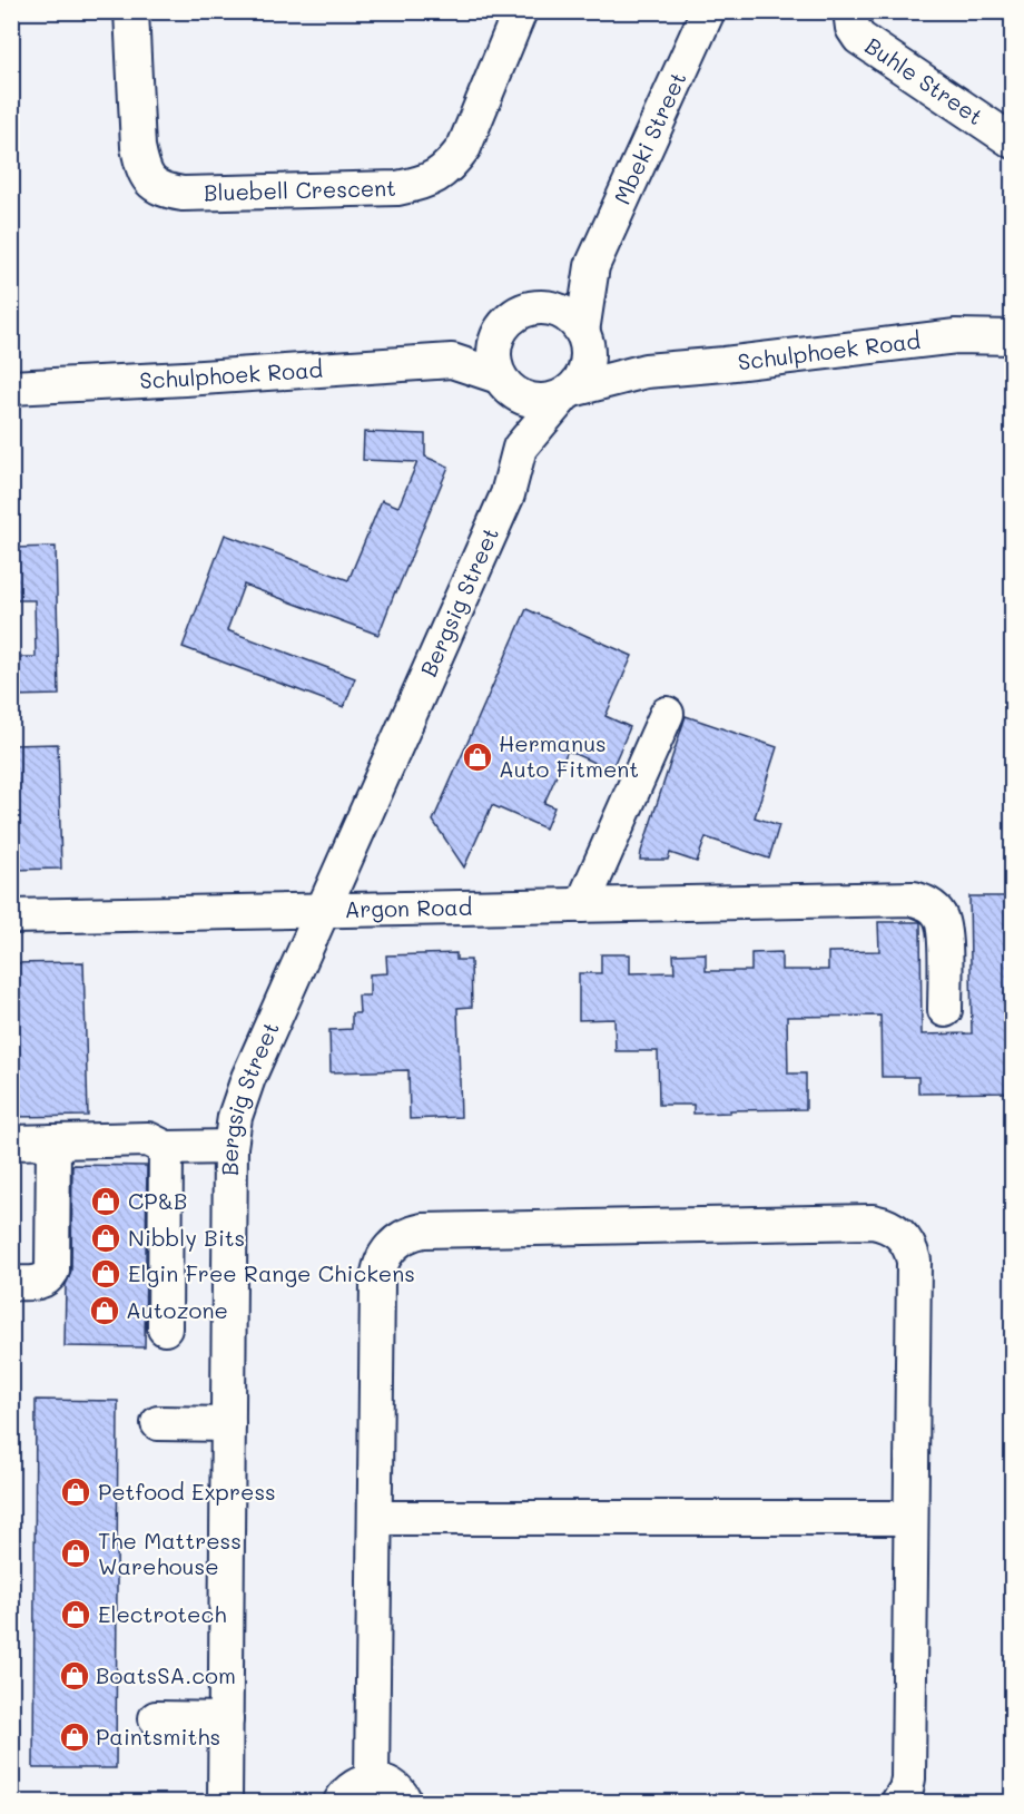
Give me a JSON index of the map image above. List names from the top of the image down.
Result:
{
  "streets": {
    "street": [
      "Buhle Street",
      "Mbeki Street",
      "Bluebell Crescent",
      "Schulphoek Road",
      "Bergsig Street",
      "Argon Road"
    ]
  },
  "crossings": [
    ["Mbeki Street", "Schulphoek Road"],
    ["Mbeki Street", "Bergsig Street"],
    ["Schulphoek Road", "Bergsig Street"],
    ["Bergsig Street", "Argon Road"]
  ],
  "places": {
    "shop": [
      "Hermanus Auto Fitment",
      "CP&B",
      "Nibbly Bits",
      "Elgin Free Range Chickens",
      "Autozone",
      "Petfood Express",
      "The Mattress Warehouse",
      "Electrotech",
      "BoatsSA.com",
      "Paintsmiths"
    ]
  }
}
